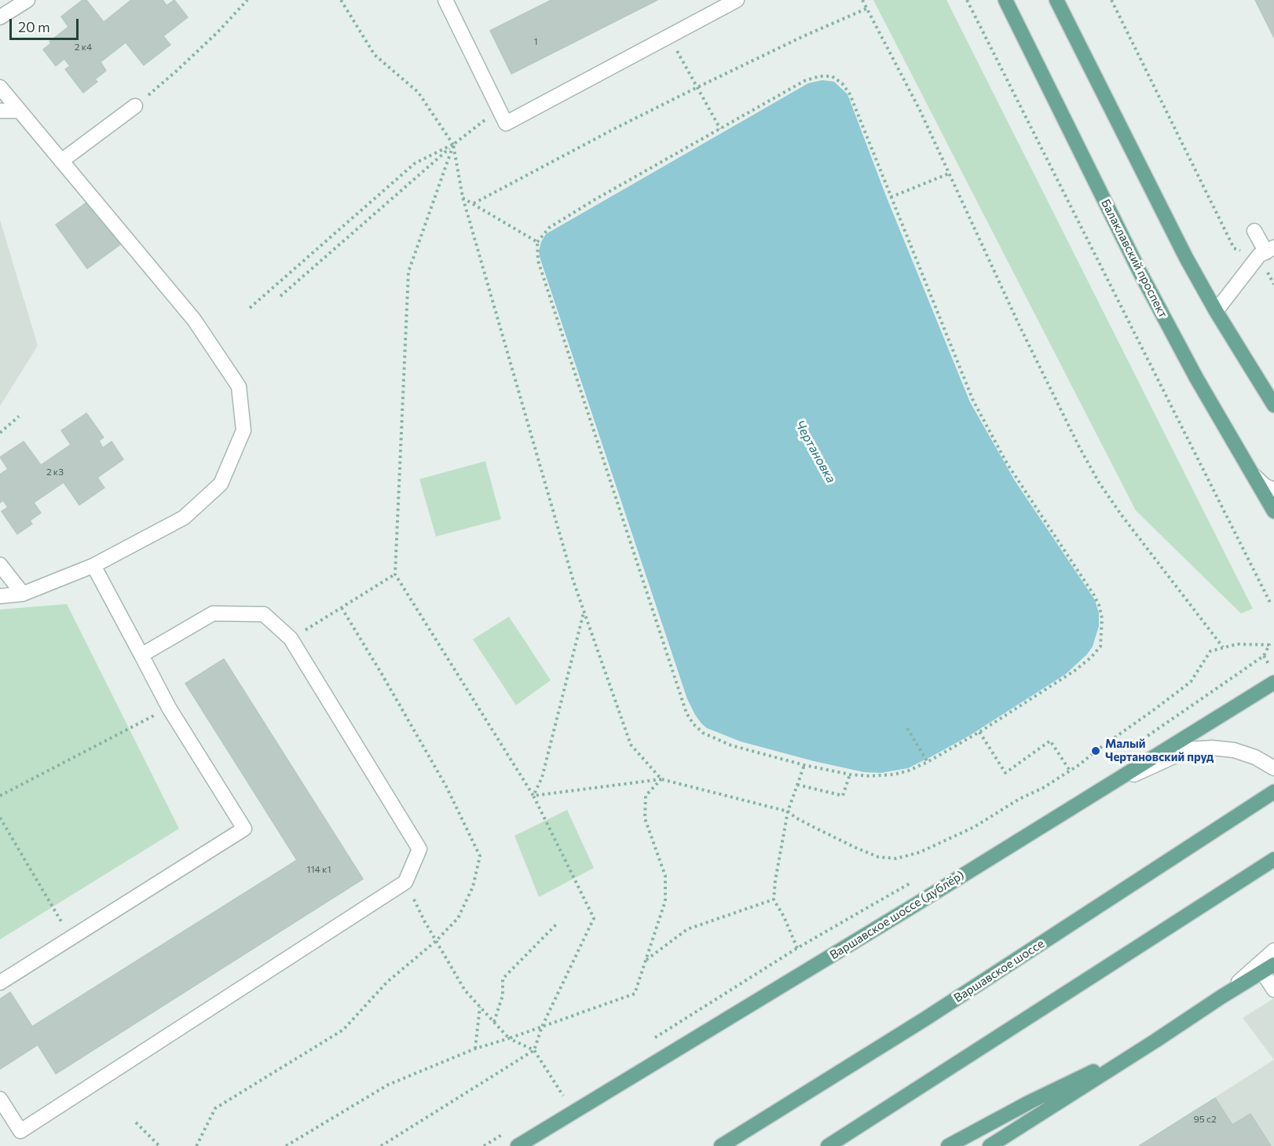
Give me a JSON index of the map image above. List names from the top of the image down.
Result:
{
  "streets": {
    "main road": ["Балаклавский проспект", "Варшавское шоссе (дублёр)", "Варшавское шоссе"]
  },
  "water": ["Чертановка"],
  "places": ["Малый Чертановский пруд"],
  "house_numbers": [
    "1",
    "2 к4",
    "2 к3",
    "114 к1",
    "95 с2"
  ],
  "scale_bar": "20 m"
}
